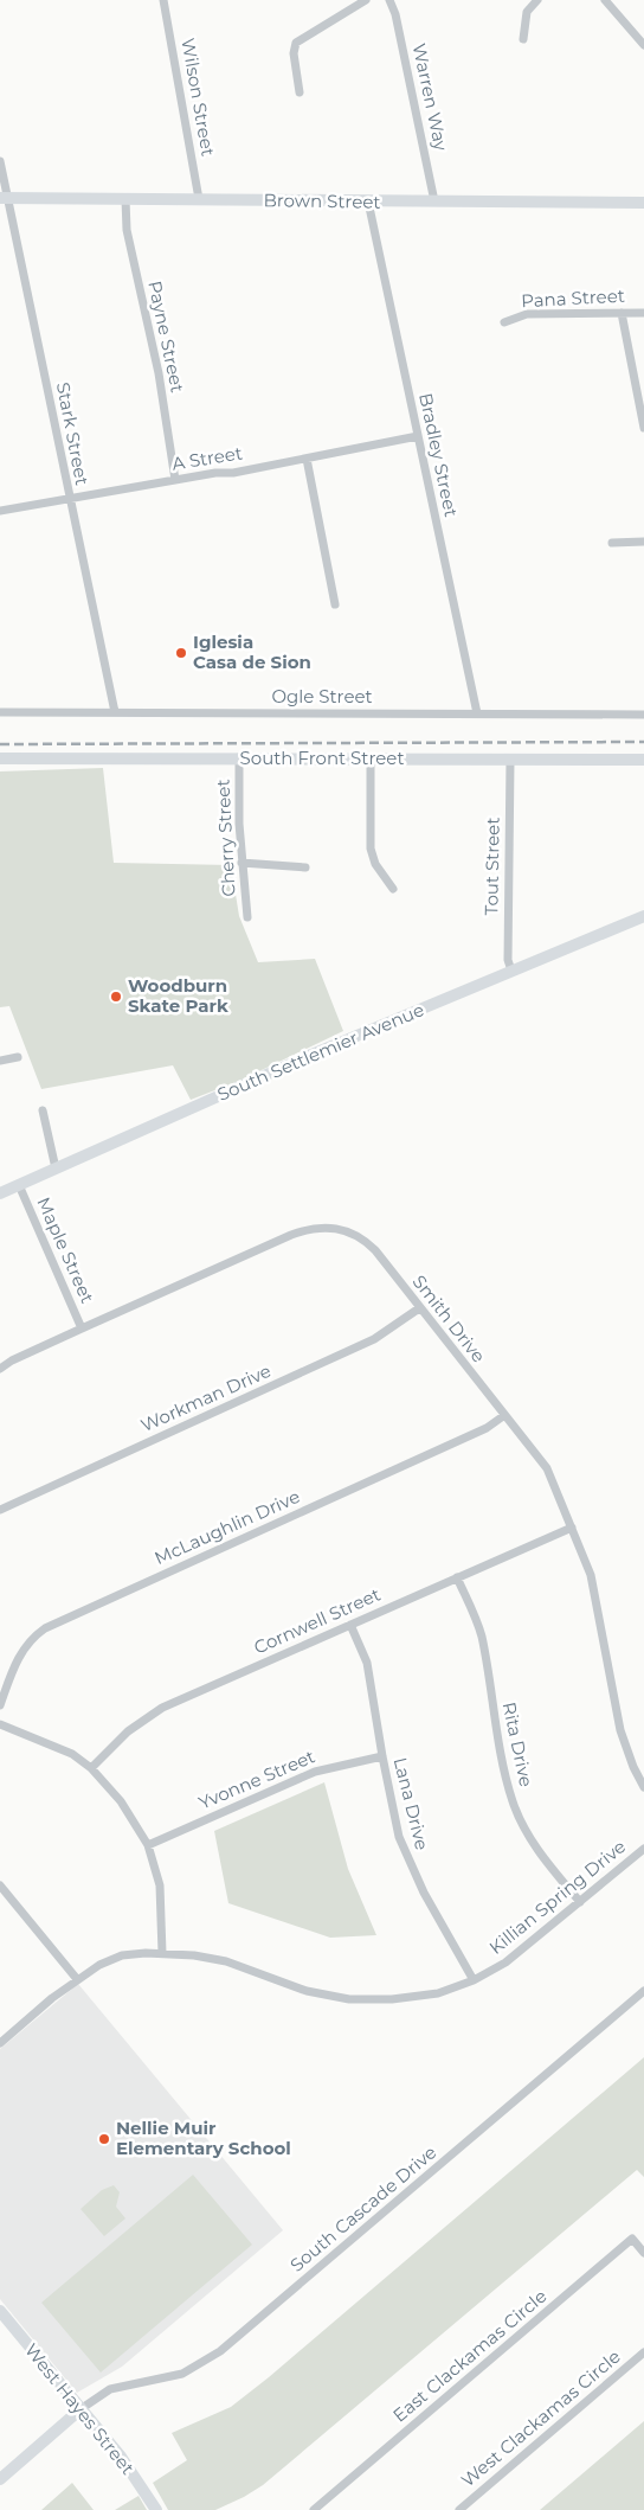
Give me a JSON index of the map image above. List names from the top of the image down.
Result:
{
  "streets": {
    "main road": [
      "Brown Street",
      "South Front Street",
      "South Settlemier Avenue",
      "West Hayes Street"
    ],
    "street": [
      "Wilson Street",
      "Warren Way",
      "Pana Street",
      "Payne Street",
      "Stark Street",
      "Bradley Street",
      "A Street",
      "Ogle Street",
      "Cherry Street",
      "Tout Street",
      "Maple Street",
      "Smith Drive",
      "Workman Drive",
      "McLaughlin Drive",
      "Cornwell Street",
      "Rita Drive",
      "Yvonne Street",
      "Lana Drive",
      "Killian Spring Drive",
      "South Cascade Drive",
      "East Clackamas Circle",
      "West Clackamas Circle"
    ]
  },
  "crossings": [
    ["Wilson Street", "Brown Street"],
    ["Warren Way", "Brown Street"],
    ["Brown Street", "Payne Street"],
    ["Brown Street", "Stark Street"],
    ["Brown Street", "Bradley Street"],
    ["Payne Street", "A Street"],
    ["Stark Street", "A Street"],
    ["Stark Street", "Ogle Street"],
    ["Bradley Street", "A Street"],
    ["Bradley Street", "Ogle Street"],
    ["South Front Street", "Cherry Street"],
    ["South Front Street", "Tout Street"],
    ["Tout Street", "South Settlemier Avenue"],
    ["South Settlemier Avenue", "Maple Street"],
    ["Maple Street", "Smith Drive"],
    ["Smith Drive", "Workman Drive"],
    ["Smith Drive", "McLaughlin Drive"],
    ["Smith Drive", "Cornwell Street"],
    ["Cornwell Street", "Rita Drive"],
    ["Cornwell Street", "Lana Drive"],
    ["Rita Drive", "Killian Spring Drive"],
    ["Yvonne Street", "Lana Drive"],
    ["Lana Drive", "Killian Spring Drive"],
    ["South Cascade Drive", "West Hayes Street"]
  ],
  "places": ["Iglesia Casa de Sion", "Woodburn Skate Park", "Nellie Muir Elementary School"]
}
